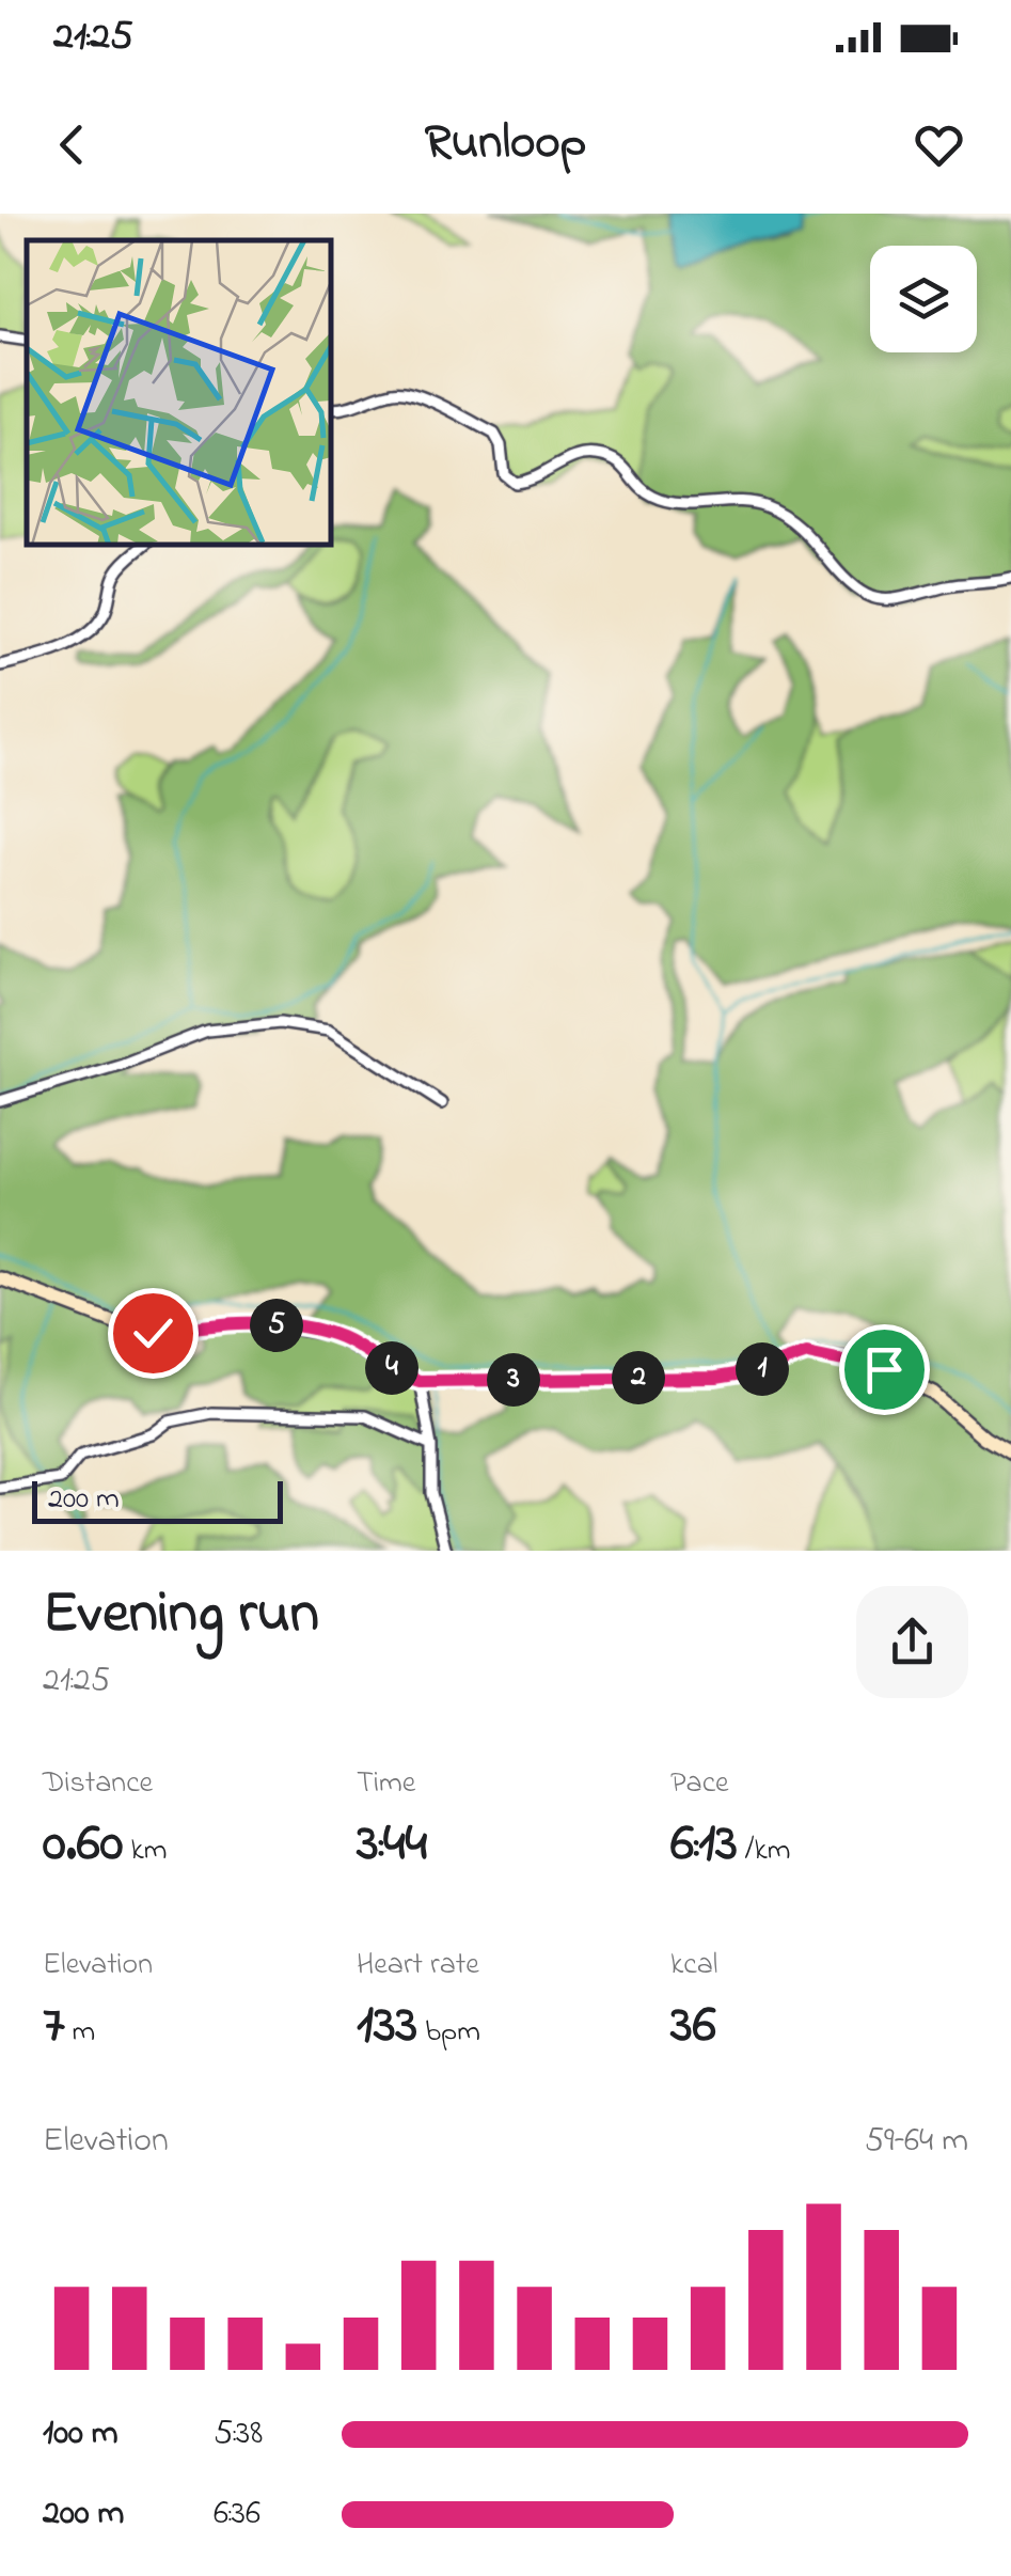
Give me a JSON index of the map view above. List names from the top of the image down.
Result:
{
  "scale_bar": "200 m",
  "page": {
    "status": "21:25",
    "header": "Runloop",
    "pins": [
      "5",
      "4",
      "1",
      "2",
      "3"
    ],
    "scale": "200 m",
    "heading": ["Evening run", "21:25"],
    "stats": [
      ["Distance", "0.60 km"],
      ["Time", "3:44"],
      ["Pace", "6:13 /km"],
      ["Elevation", "7 m"],
      ["Heart rate", "133 bpm"],
      ["kcal", "36"]
    ],
    "chart": ["Elevation", "59–64 m"],
    "list": [
      {
        "name": "100 m",
        "note": "5:38"
      },
      {
        "name": "200 m",
        "note": "6:36"
      }
    ]
  }
}
